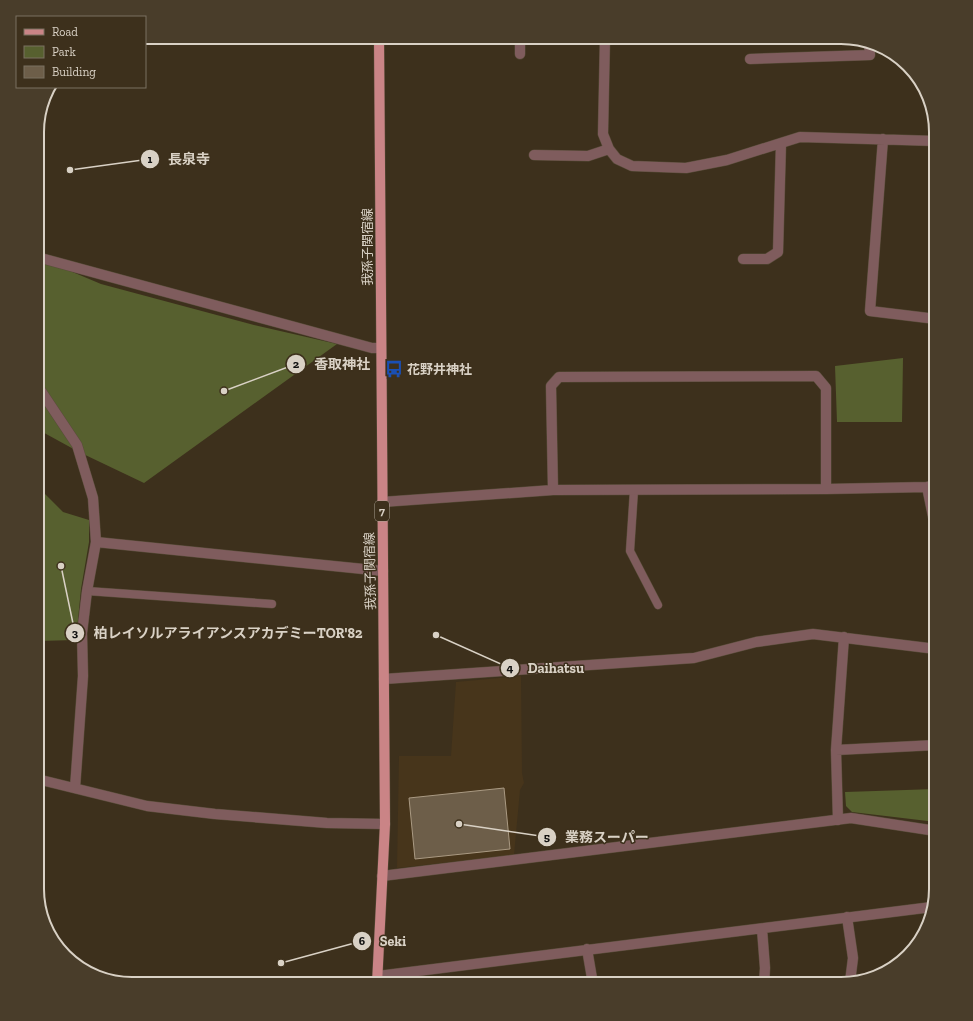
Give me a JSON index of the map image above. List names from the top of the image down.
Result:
{
  "streets": {
    "main road": ["我孫子関宿線", "7"]
  },
  "places": {
    "other": [
      "長泉寺",
      "香取神社",
      "柏レイソルアライアンスアカデミーTOR'82",
      "Daihatsu",
      "業務スーパー",
      "Seki"
    ],
    "bus stop": ["花野井神社"]
  },
  "legend": ["Road", "Park", "Building"]
}
